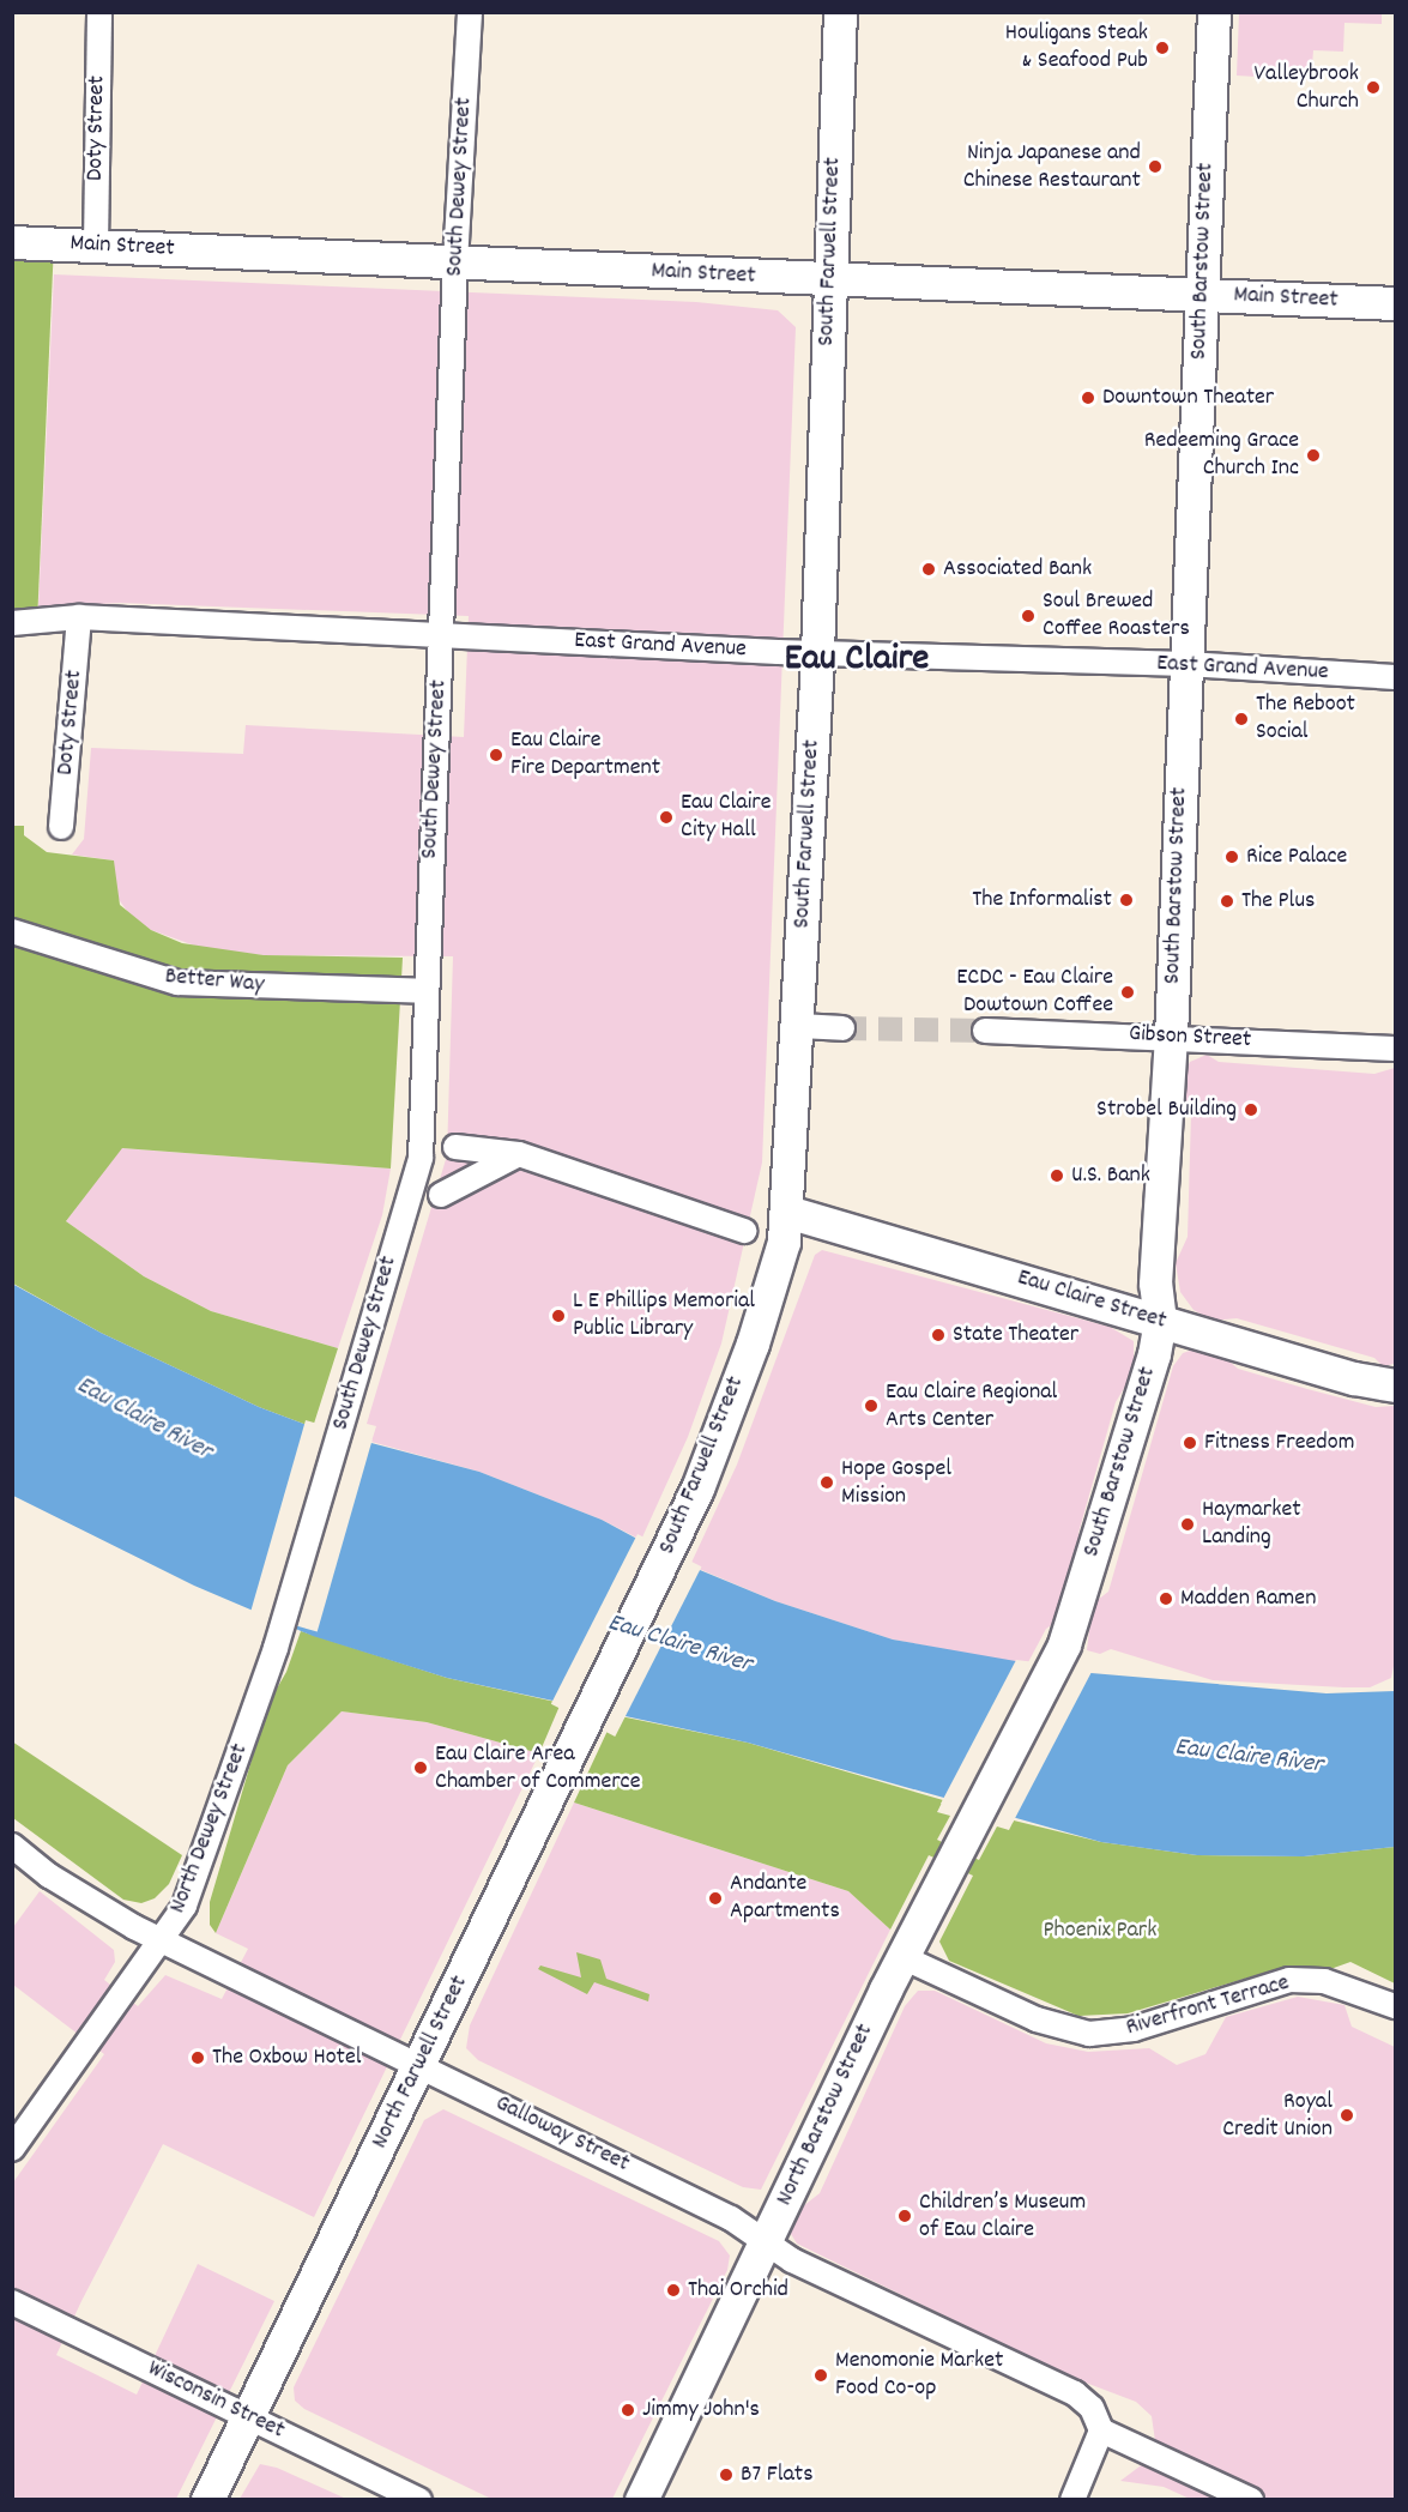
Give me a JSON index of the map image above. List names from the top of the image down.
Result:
{
  "streets": {
    "street": [
      "Doty Street",
      "South Dewey Street",
      "Main Street",
      "South Farwell Street",
      "South Barstow Street",
      "East Grand Avenue",
      "Better Way",
      "Gibson Street",
      "Eau Claire Street",
      "North Dewey Street",
      "Riverfront Terrace",
      "North Farwell Street",
      "North Barstow Street",
      "Galloway Street",
      "Wisconsin Street"
    ]
  },
  "crossings": [
    ["Doty Street", "Main Street"],
    ["Doty Street", "East Grand Avenue"],
    ["South Dewey Street", "Main Street"],
    ["South Dewey Street", "East Grand Avenue"],
    ["South Dewey Street", "Better Way"],
    ["South Dewey Street", "North Dewey Street"],
    ["Main Street", "South Farwell Street"],
    ["Main Street", "South Barstow Street"],
    ["South Farwell Street", "East Grand Avenue"],
    ["South Farwell Street", "Eau Claire Street"],
    ["South Farwell Street", "North Farwell Street"],
    ["South Barstow Street", "East Grand Avenue"],
    ["South Barstow Street", "Gibson Street"],
    ["South Barstow Street", "Eau Claire Street"],
    ["South Barstow Street", "North Barstow Street"],
    ["North Dewey Street", "Galloway Street"],
    ["Riverfront Terrace", "North Barstow Street"],
    ["North Farwell Street", "Galloway Street"],
    ["North Farwell Street", "Wisconsin Street"],
    ["North Barstow Street", "Galloway Street"]
  ],
  "districts": ["Eau Claire"],
  "water": ["Eau Claire River"],
  "parks": ["Phoenix Park"],
  "places": [
    "Houligans Steak & Seafood Pub",
    "Valleybrook Church",
    "Ninja Japanese and Chinese Restaurant",
    "Downtown Theater",
    "Redeeming Grace Church Inc",
    "Associated Bank",
    "Soul Brewed Coffee Roasters",
    "The Reboot Social",
    "Eau Claire Fire Department",
    "Eau Claire City Hall",
    "Rice Palace",
    "The Informalist",
    "The Plus",
    "ECDC - Eau Claire Dowtown Coffee",
    "Strobel Building",
    "U.S. Bank",
    "L E Phillips Memorial Public Library",
    "State Theater",
    "Eau Claire Regional Arts Center",
    "Fitness Freedom",
    "Hope Gospel Mission",
    "Haymarket Landing",
    "Madden Ramen",
    "Eau Claire Area Chamber of Commerce",
    "Andante Apartments",
    "The Oxbow Hotel",
    "Royal Credit Union",
    "Children’s Museum of Eau Claire",
    "Thai Orchid",
    "Menomonie Market Food Co-op",
    "Jimmy John's",
    "B7 Flats"
  ]
}
